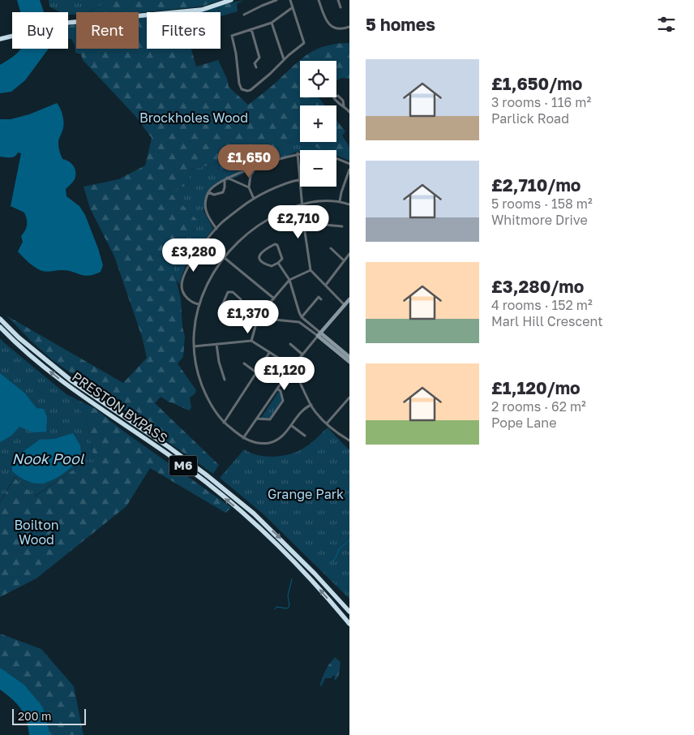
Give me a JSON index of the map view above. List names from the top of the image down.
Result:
{
  "streets": {
    "highway": ["PRESTON BYPASS", "M6"]
  },
  "water": ["Nook Pool"],
  "parks": ["Brockholes Wood", "Grange Park", "Boilton Wood"],
  "scale_bar": "200 m",
  "page": {
    "heading": "5 homes",
    "chip": ["Buy", "Rent", "Filters"],
    "list": [
      {
        "name": "£1,650/mo",
        "note": "3 rooms · 116 m² · Parlick Road"
      },
      {
        "name": "£2,710/mo",
        "note": "5 rooms · 158 m² · Whitmore Drive"
      },
      {
        "name": "£3,280/mo",
        "note": "4 rooms · 152 m² · Marl Hill Crescent"
      },
      {
        "name": "£1,120/mo",
        "note": "2 rooms · 62 m² · Pope Lane"
      }
    ],
    "map_buttons": ["+", "−"],
    "price": [
      "£1,650",
      "£2,710",
      "£3,280",
      "£1,370",
      "£1,120"
    ],
    "scale": "200 m"
  }
}
